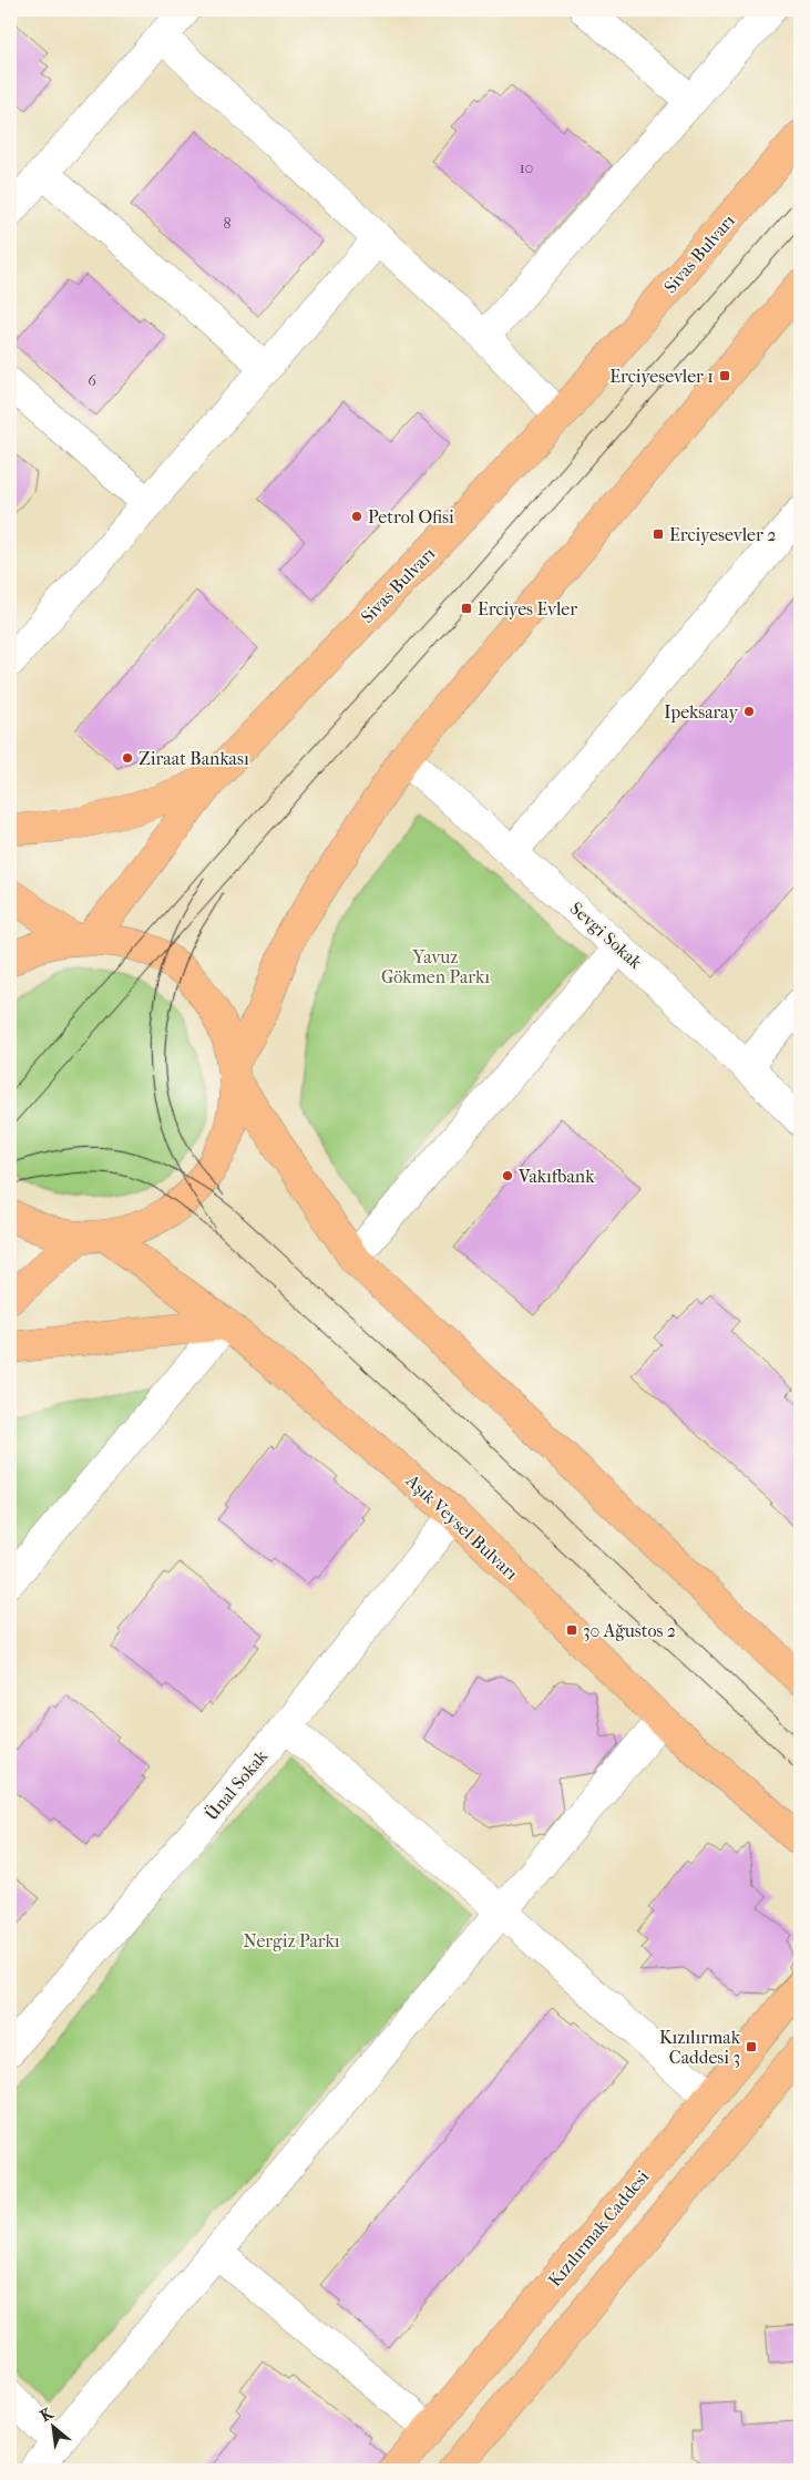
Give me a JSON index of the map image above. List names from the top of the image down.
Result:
{
  "streets": {
    "main road": ["Sivas Bulvarı", "Aşık Veysel Bulvarı", "Kızılırmak Caddesi"],
    "street": ["Sevgi Sokak", "Ünal Sokak"]
  },
  "crossings": [
    ["Aşık Veysel Bulvarı", "Ünal Sokak"]
  ],
  "parks": ["Yavuz Gökmen Parkı", "Nergiz Parkı"],
  "places": {
    "transit": [
      "Erciyesevler 1",
      "Erciyesevler 2",
      "Erciyes Evler",
      "30 Ağustos 2",
      "Kızılırmak Caddesi 3"
    ],
    "other": [
      "Petrol Ofisi",
      "Ipeksaray",
      "Ziraat Bankası",
      "Vakıfbank"
    ]
  },
  "house_numbers": ["10", "8", "6"],
  "north": "top left"
}
